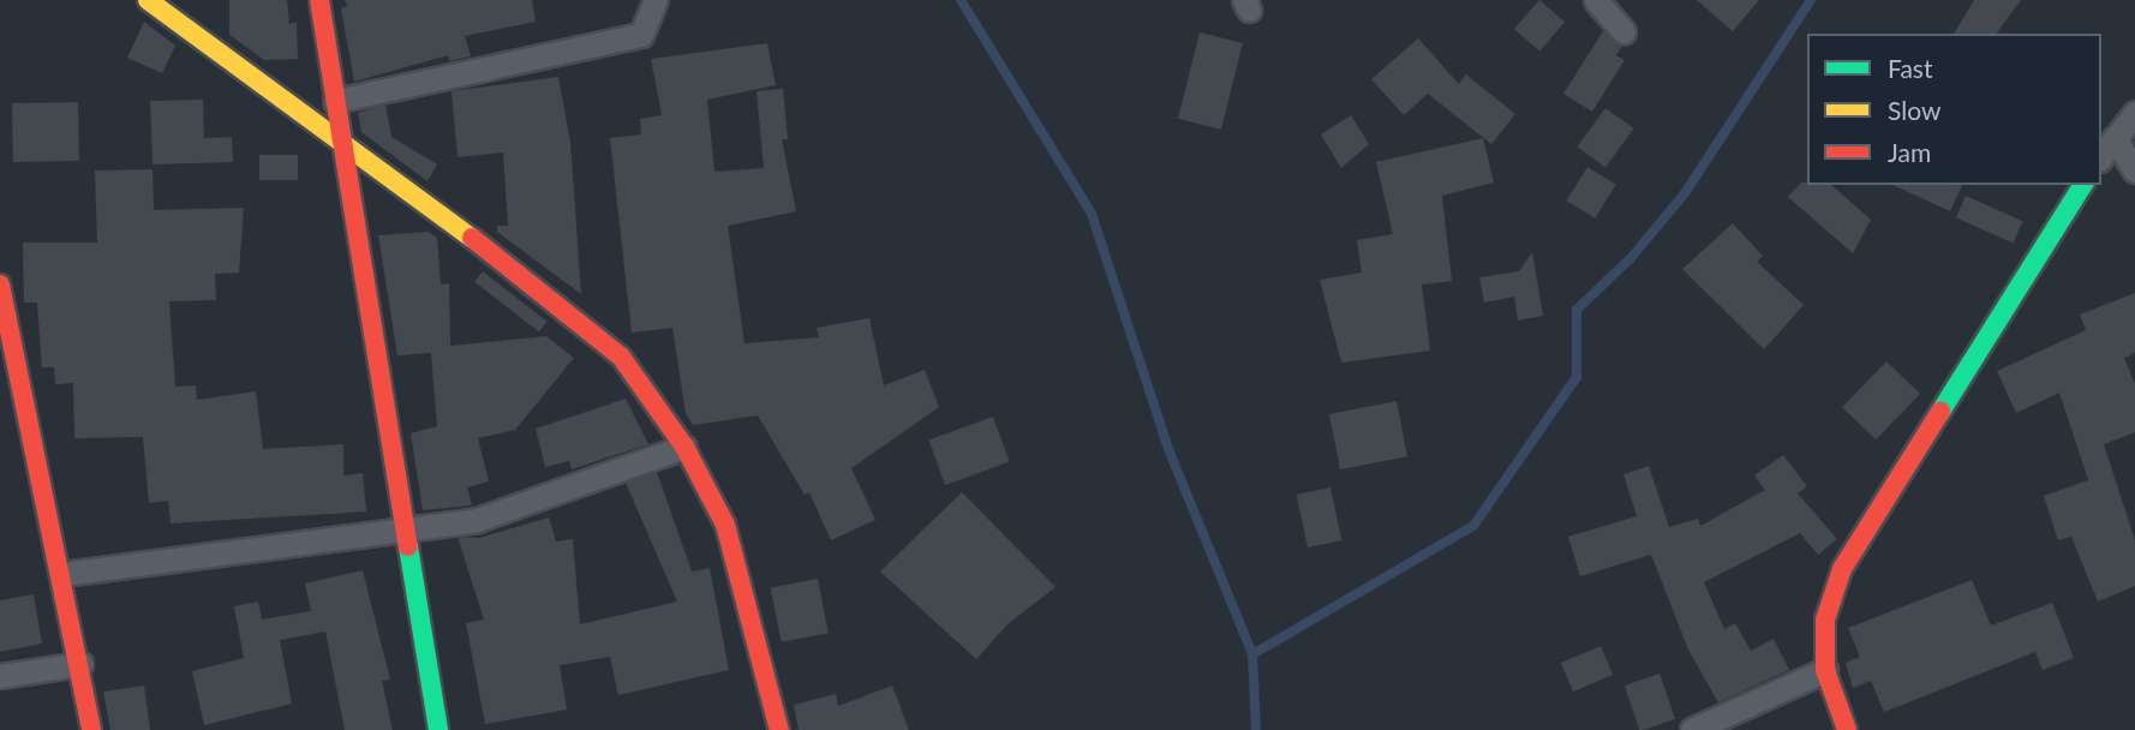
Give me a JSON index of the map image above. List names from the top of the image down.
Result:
{
  "legend": ["Fast", "Slow", "Jam"]
}
